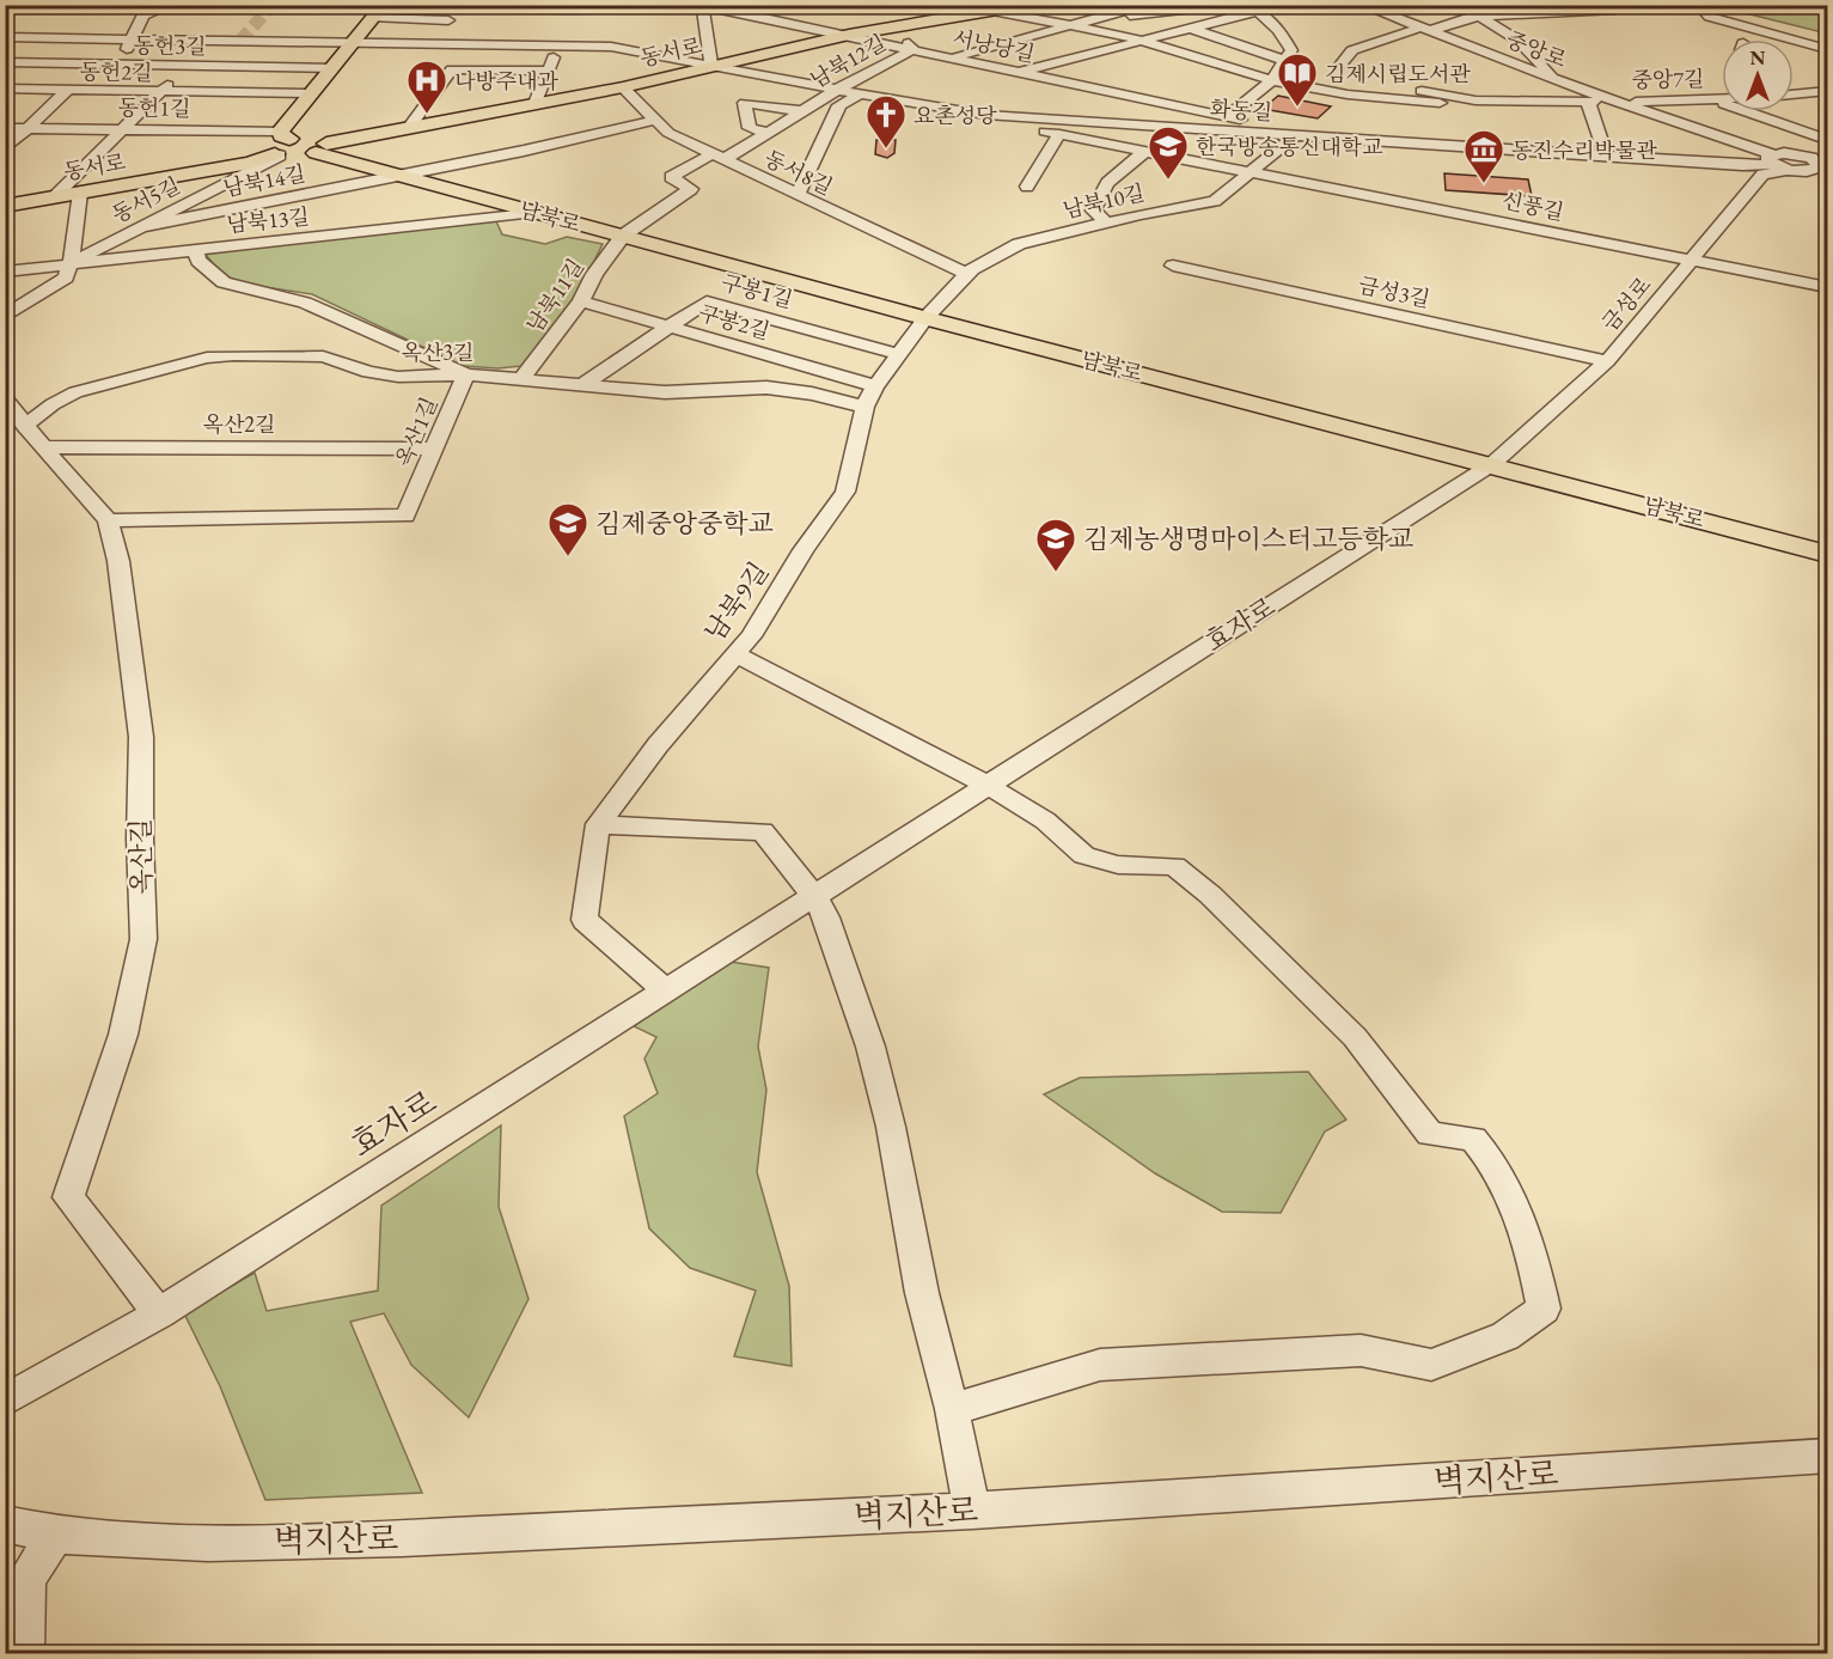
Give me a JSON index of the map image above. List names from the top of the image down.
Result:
{
  "streets": {
    "main road": ["동서로", "남북로"],
    "street": [
      "동헌3길",
      "서낭당길",
      "중앙로",
      "남북12길",
      "동헌2길",
      "중앙7길",
      "동헌1길",
      "화동길",
      "동서8길",
      "남북14길",
      "동서5길",
      "남북10길",
      "신풍길",
      "남북13길",
      "구봉1길",
      "금성3길",
      "남북11길",
      "금성로",
      "구봉2길",
      "옥산3길",
      "옥산2길",
      "옥산1길",
      "남북9길",
      "효자로",
      "옥산길",
      "벽지산로"
    ]
  },
  "crossings": [
    ["서낭당길", "동서로"],
    ["서낭당길", "남북12길"],
    ["서낭당길", "화동길"],
    ["서낭당길", "남북10길"],
    ["중앙로", "중앙7길"],
    ["중앙로", "화동길"],
    ["중앙로", "금성로"],
    ["동서로", "화동길"],
    ["동서로", "동서8길"],
    ["동서로", "동서5길"],
    ["동서로", "남북로"],
    ["남북12길", "화동길"],
    ["남북12길", "동서8길"],
    ["남북12길", "남북로"],
    ["남북12길", "남북11길"],
    ["화동길", "남북10길"],
    ["화동길", "신풍길"],
    ["화동길", "금성로"],
    ["동서8길", "남북10길"],
    ["동서8길", "남북로"],
    ["남북14길", "동서5길"],
    ["남북14길", "남북로"],
    ["동서5길", "남북13길"],
    ["남북10길", "신풍길"],
    ["남북10길", "남북로"],
    ["남북10길", "남북9길"],
    ["신풍길", "금성로"],
    ["남북로", "남북13길"],
    ["남북로", "남북11길"],
    ["남북로", "금성로"],
    ["남북로", "남북9길"],
    ["남북로", "효자로"],
    ["남북13길", "옥산1길"],
    ["구봉1길", "구봉2길"],
    ["구봉1길", "옥산3길"],
    ["구봉1길", "남북9길"],
    ["금성3길", "금성로"],
    ["남북11길", "구봉2길"],
    ["남북11길", "옥산3길"],
    ["금성로", "효자로"],
    ["구봉2길", "남북9길"],
    ["옥산3길", "옥산1길"],
    ["옥산3길", "남북9길"],
    ["옥산3길", "옥산길"],
    ["옥산2길", "옥산1길"],
    ["옥산2길", "옥산길"],
    ["옥산1길", "옥산길"],
    ["효자로", "옥산길"]
  ],
  "places": {
    "library": ["김제시립도서관"],
    "hospital": ["나방주내과"],
    "church": ["요촌성당"],
    "school or university": ["한국방송통신대학교", "김제중앙중학교", "김제농생명마이스터고등학교"],
    "museum": ["동진수리박물관"]
  },
  "north": "top"
}
